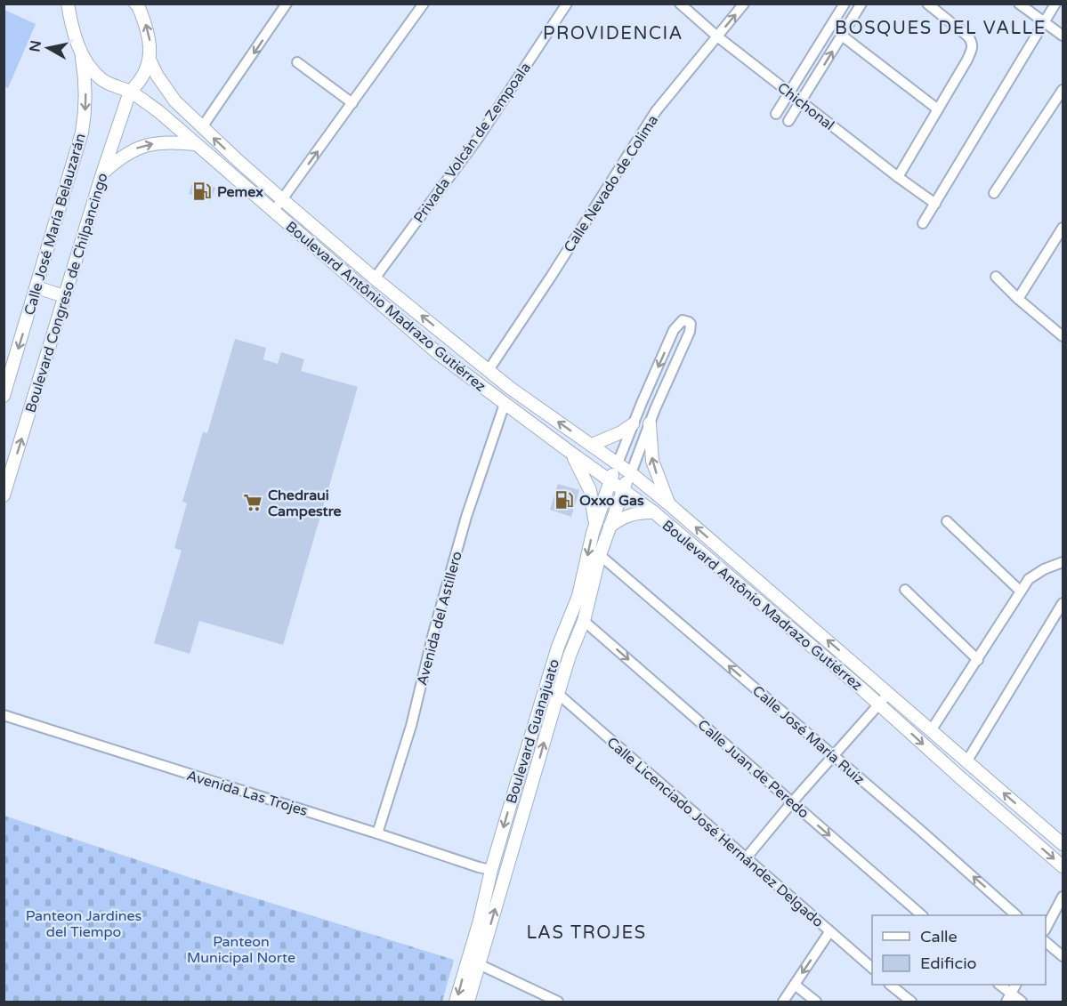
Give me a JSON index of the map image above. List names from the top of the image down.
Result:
{
  "streets": {
    "street": [
      "Chichonal",
      "Privada Volcán de Zempoala",
      "Calle Nevado de Colima",
      "Calle José María Belauzarán",
      "Boulevard Congreso de Chilpancingo",
      "Boulevard Antônio Madrazo Gutiérrez",
      "Avenida del Astillero",
      "Boulevard Guanajuato",
      "Calle José María Ruiz",
      "Calle Juan de Peredo",
      "Avenida Las Trojes",
      "Calle Licenciado José Hernández Delgado"
    ]
  },
  "crossings": [
    ["Chichonal", "Calle Nevado de Colima"],
    ["Privada Volcán de Zempoala", "Boulevard Antônio Madrazo Gutiérrez"],
    ["Calle Nevado de Colima", "Boulevard Antônio Madrazo Gutiérrez"],
    ["Calle José María Belauzarán", "Boulevard Antônio Madrazo Gutiérrez"],
    ["Boulevard Congreso de Chilpancingo", "Boulevard Antônio Madrazo Gutiérrez"],
    ["Boulevard Antônio Madrazo Gutiérrez", "Avenida del Astillero"],
    ["Boulevard Antônio Madrazo Gutiérrez", "Boulevard Guanajuato"],
    ["Avenida del Astillero", "Avenida Las Trojes"],
    ["Boulevard Guanajuato", "Calle José María Ruiz"],
    ["Boulevard Guanajuato", "Calle Juan de Peredo"],
    ["Boulevard Guanajuato", "Avenida Las Trojes"],
    ["Boulevard Guanajuato", "Calle Licenciado José Hernández Delgado"]
  ],
  "one_way": [
    "Calle José María Belauzarán",
    "Boulevard Congreso de Chilpancingo",
    "Calle José María Ruiz",
    "Calle Juan de Peredo"
  ],
  "districts": ["BOSQUES DEL VALLE", "PROVIDENCIA", "LAS TROJES"],
  "parks": ["Panteon Jardines del Tiempo", "Panteon Municipal Norte"],
  "places": {
    "fuel station": ["Pemex", "Oxxo Gas"],
    "supermarket": ["Chedraui Campestre"]
  },
  "legend": ["Calle", "Edificio"],
  "north": "left"
}
